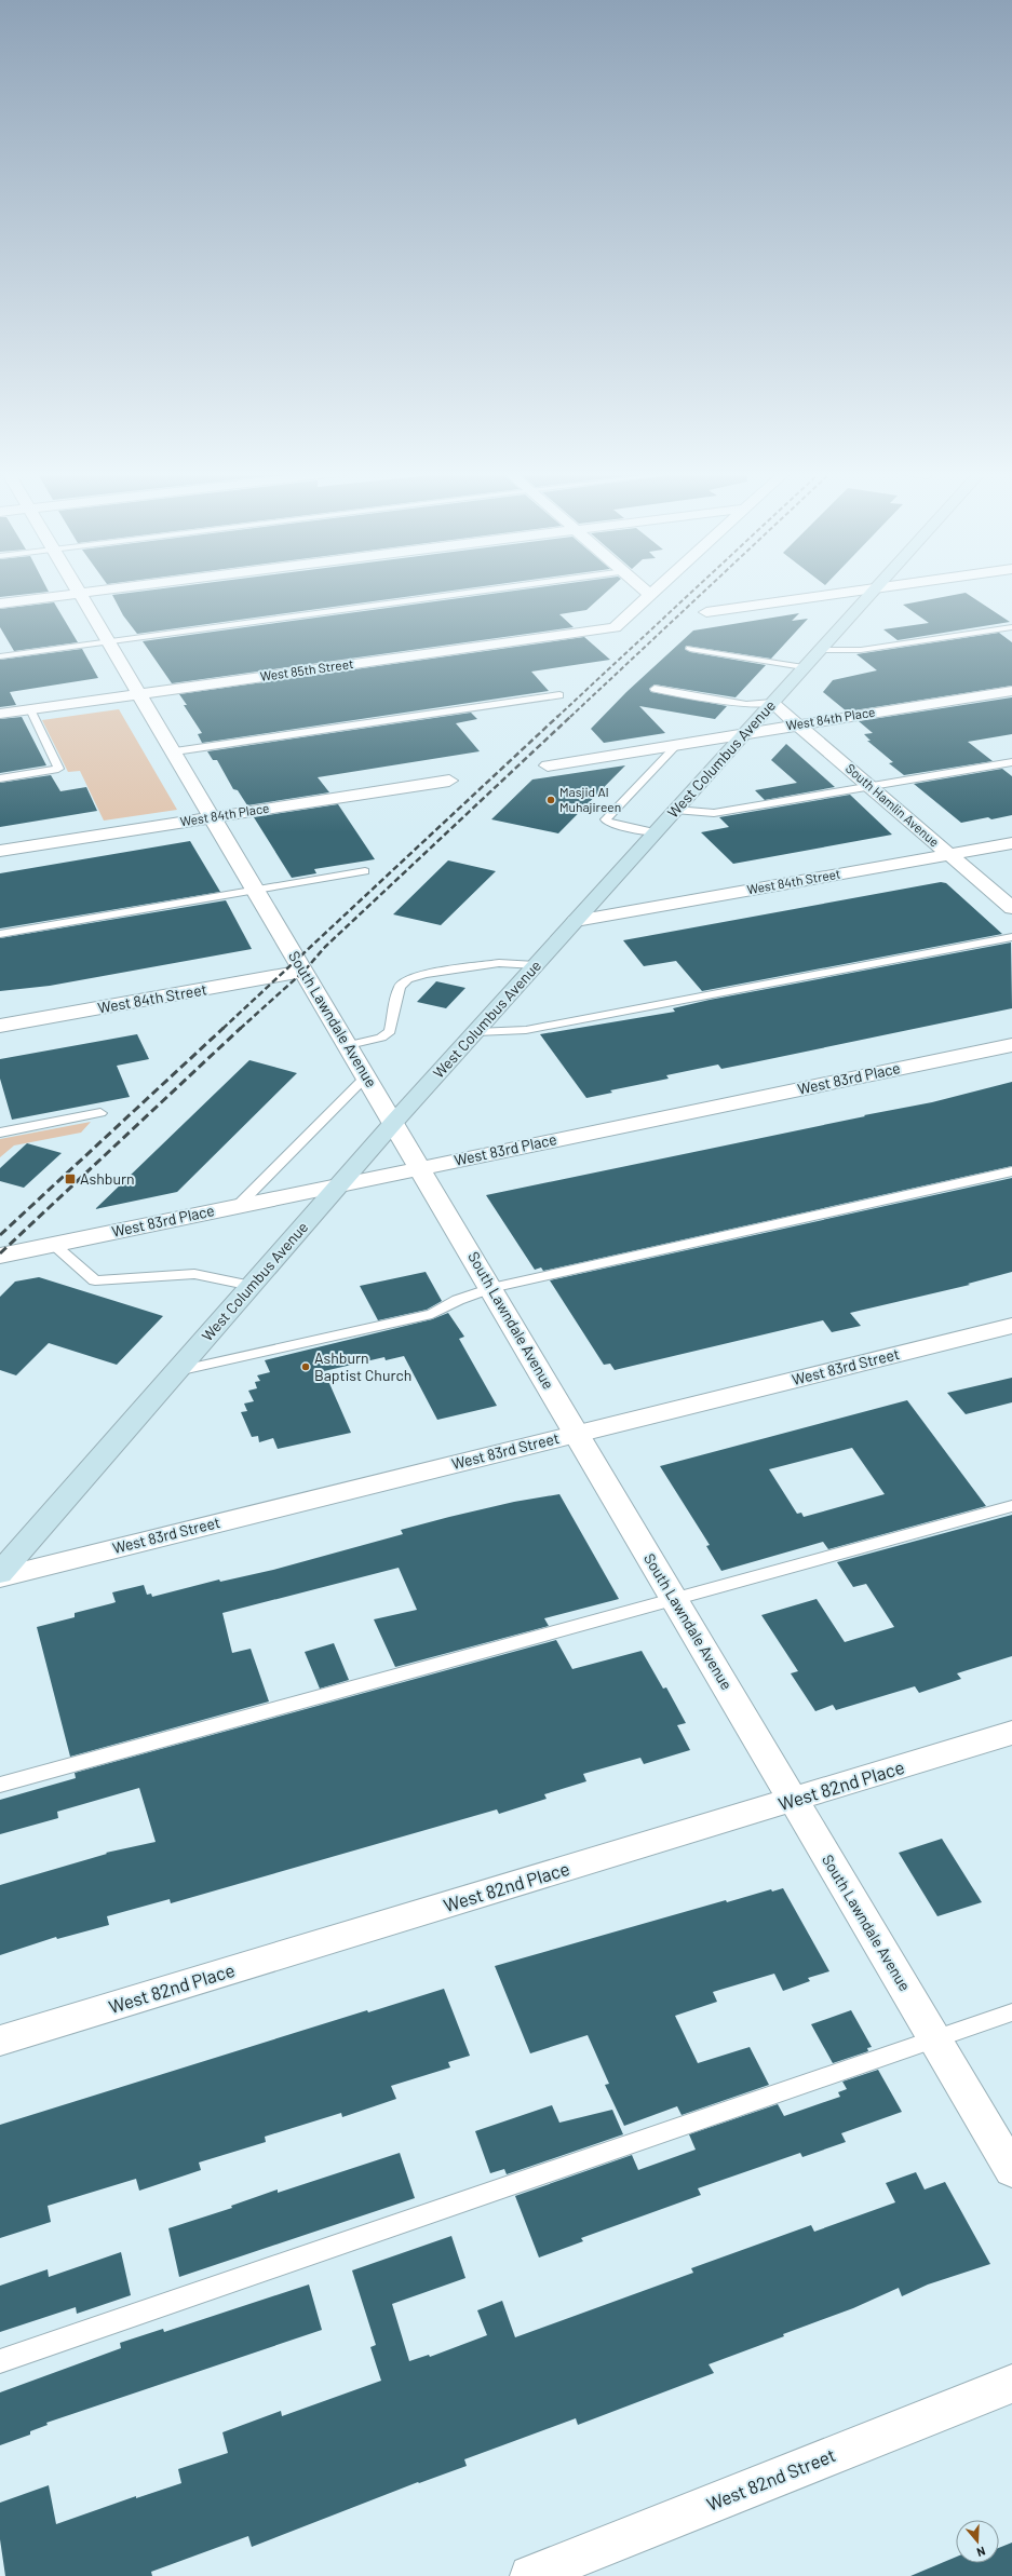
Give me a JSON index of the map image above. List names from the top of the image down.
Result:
{
  "streets": {
    "main road": ["West Columbus Avenue"],
    "street": [
      "West 85th Street",
      "West 84th Place",
      "South Hamlin Avenue",
      "West 84th Street",
      "South Lawndale Avenue",
      "West 83rd Place",
      "West 83rd Street",
      "West 82nd Place",
      "West 82nd Street"
    ]
  },
  "crossings": [
    ["West 85th Street", "South Lawndale Avenue"],
    ["West 84th Place", "West Columbus Avenue"],
    ["West 84th Place", "South Hamlin Avenue"],
    ["West 84th Place", "South Lawndale Avenue"],
    ["West Columbus Avenue", "South Hamlin Avenue"],
    ["West Columbus Avenue", "West 84th Street"],
    ["West Columbus Avenue", "South Lawndale Avenue"],
    ["West Columbus Avenue", "West 83rd Place"],
    ["South Hamlin Avenue", "West 84th Street"],
    ["West 84th Street", "South Lawndale Avenue"],
    ["South Lawndale Avenue", "West 83rd Place"],
    ["South Lawndale Avenue", "West 83rd Street"],
    ["South Lawndale Avenue", "West 82nd Place"]
  ],
  "places": {
    "other": ["Masjid Al Muhajireen", "Ashburn Baptist Church"],
    "transit": ["Ashburn"]
  },
  "north": "bottom"
}
